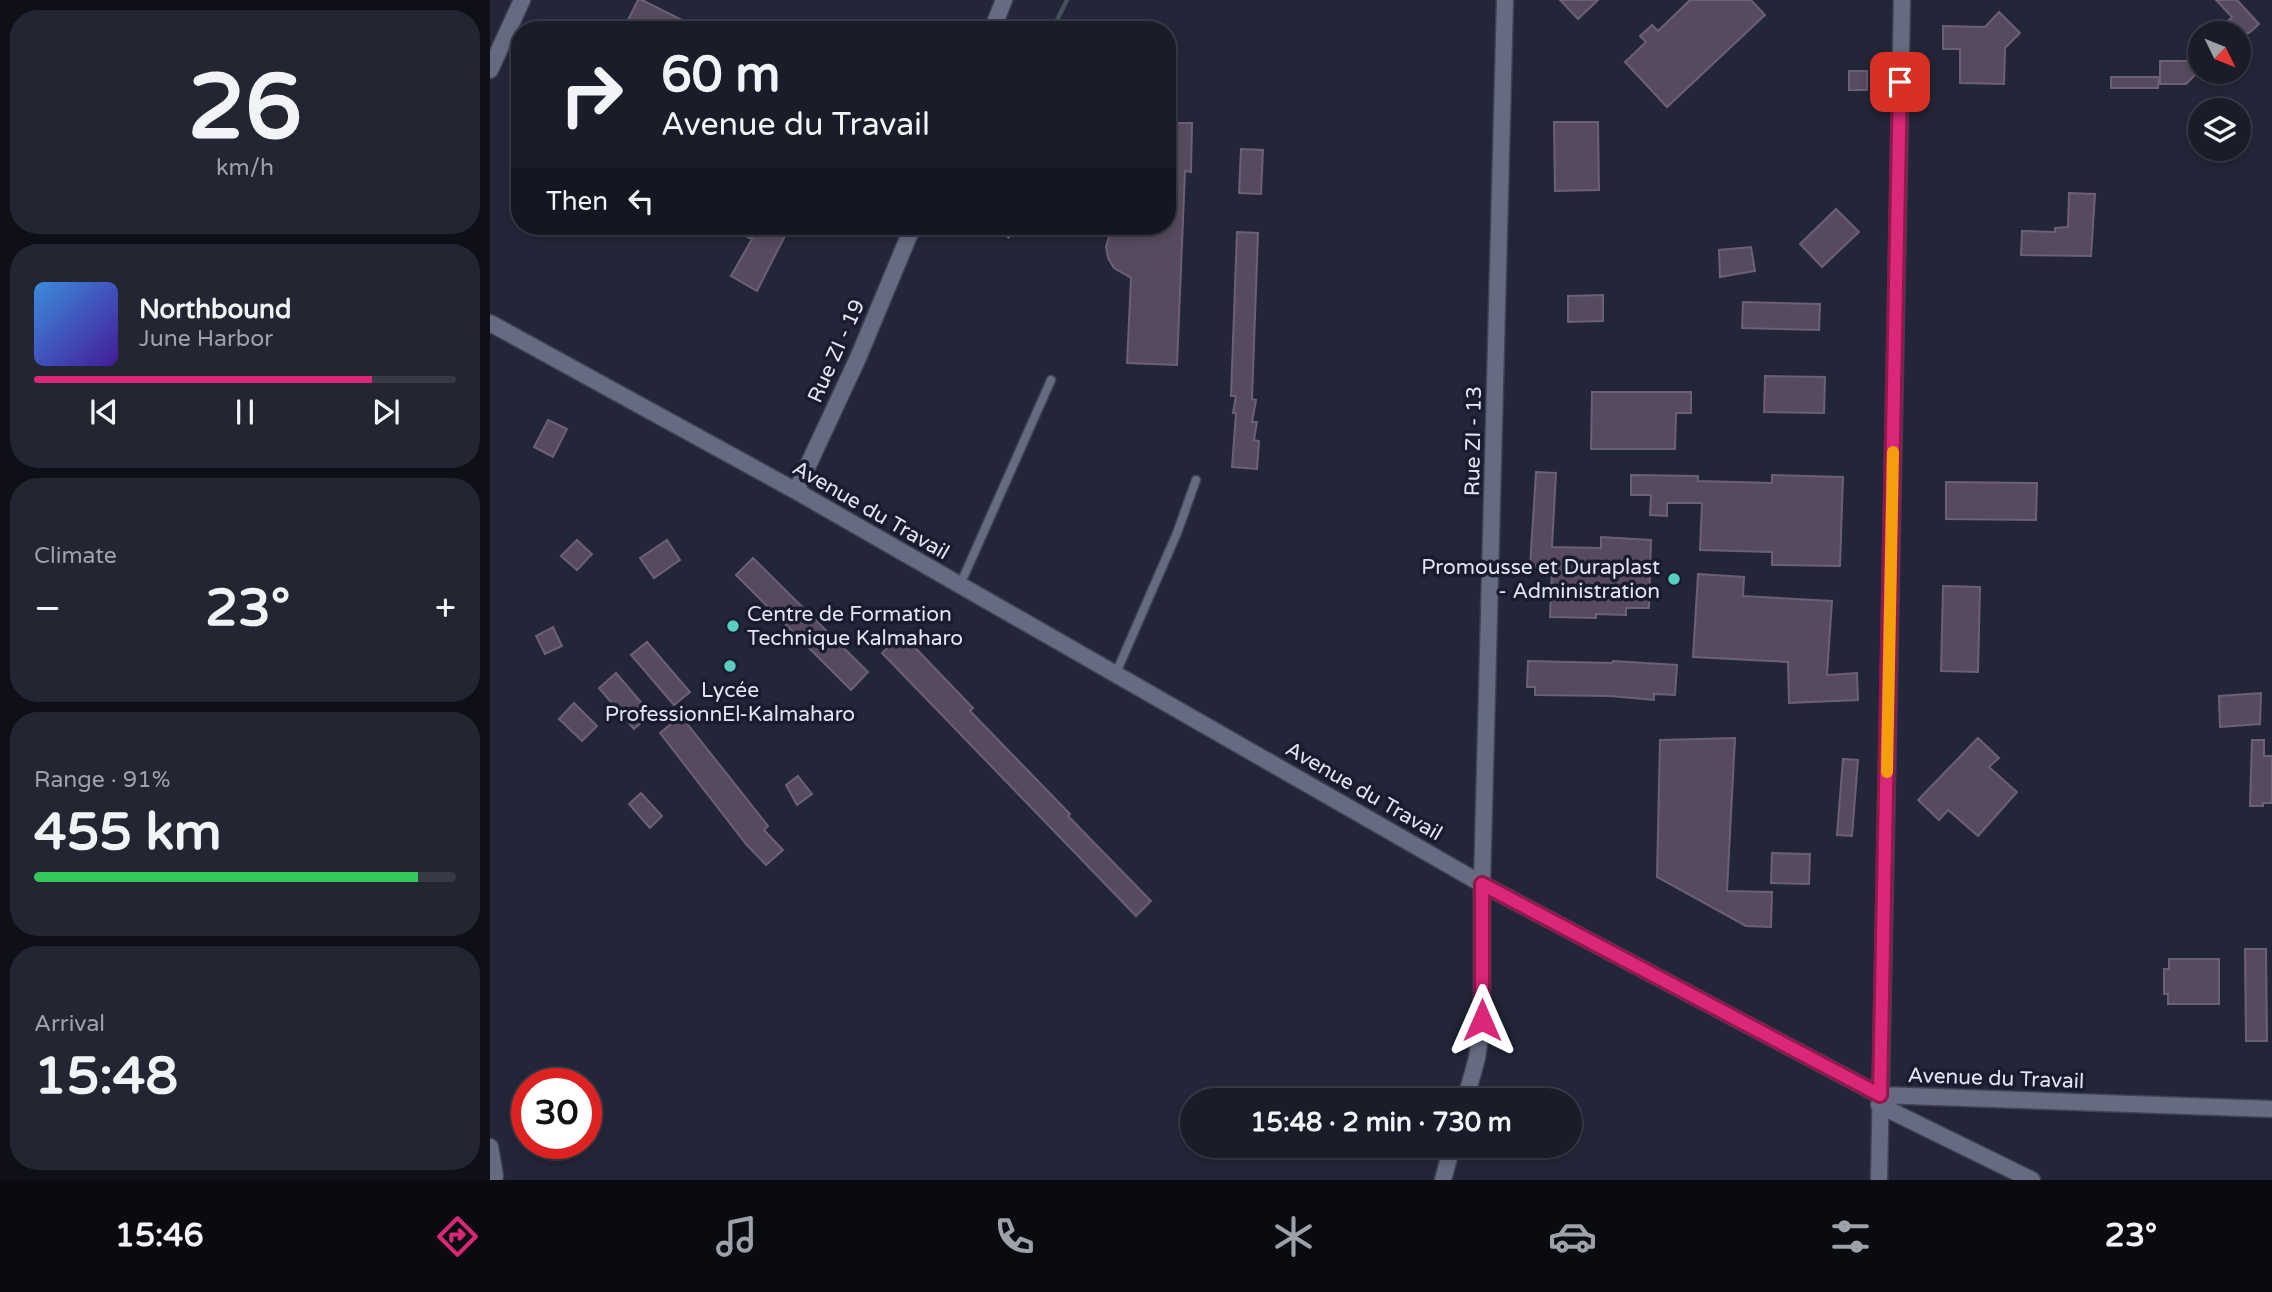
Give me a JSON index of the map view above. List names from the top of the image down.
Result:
{
  "streets": {
    "street": ["Rue ZI - 19", "Rue ZI - 13", "Avenue du Travail"]
  },
  "crossings": [
    ["Rue ZI - 19", "Avenue du Travail"],
    ["Rue ZI - 13", "Avenue du Travail"]
  ],
  "places": ["Promousse et Duraplast - Administration", "Centre de Formation Technique Kalmaharo", "Lycée ProfessionnEl-Kalmaharo"],
  "north": "bottom right",
  "page": {
    "tile": [
      ["26", "km/h"],
      "Climate",
      ["Range · 91%", "455 km"],
      ["Arrival", "15:48"]
    ],
    "turn": ["60 m", "Avenue du Travail"],
    "then": "Then",
    "song": ["Northbound", "June Harbor"],
    "heat": ["−", "23°", "+"],
    "limit": "30",
    "trip": "15:48 · 2 min · 730 m",
    "tabs": ["15:46", "23°"]
  }
}
